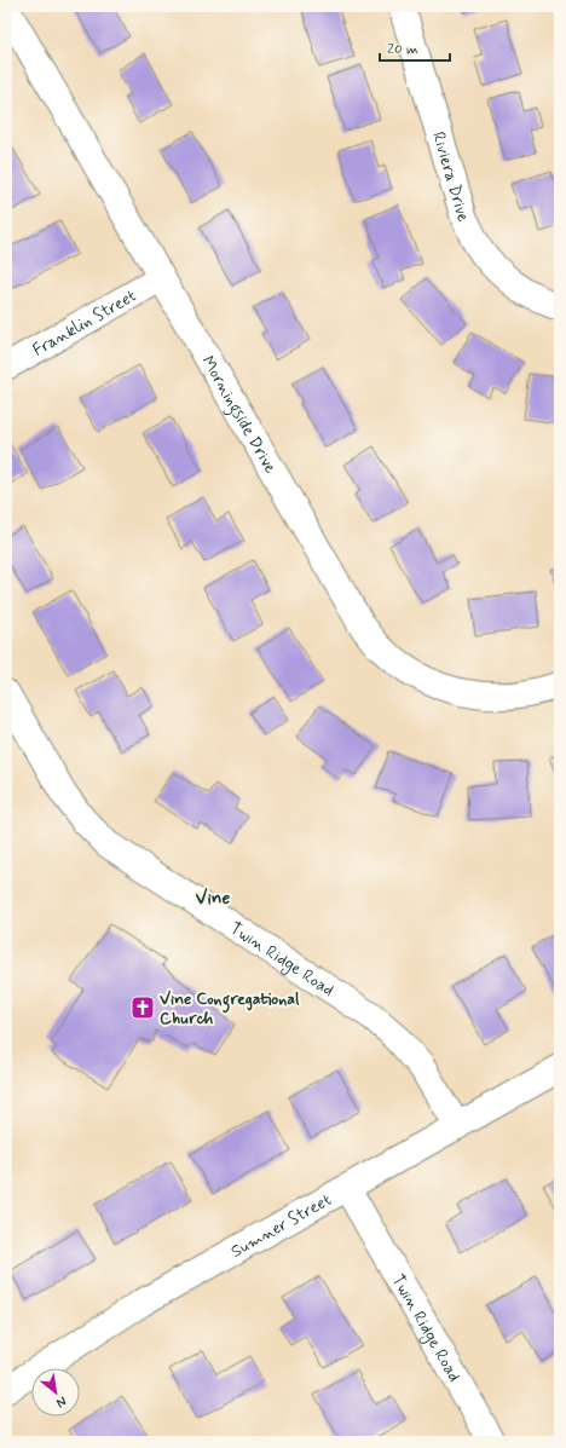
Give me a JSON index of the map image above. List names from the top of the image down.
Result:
{
  "streets": {
    "street": [
      "Riviera Drive",
      "Franklin Street",
      "Morningside Drive",
      "Twin Ridge Road",
      "Sumner Street"
    ]
  },
  "crossings": [
    ["Franklin Street", "Morningside Drive"],
    ["Twin Ridge Road", "Sumner Street"]
  ],
  "districts": ["Vine"],
  "places": {
    "church": ["Vine Congregational Church"]
  },
  "scale_bar": "20 m",
  "north": "bottom right"
}
